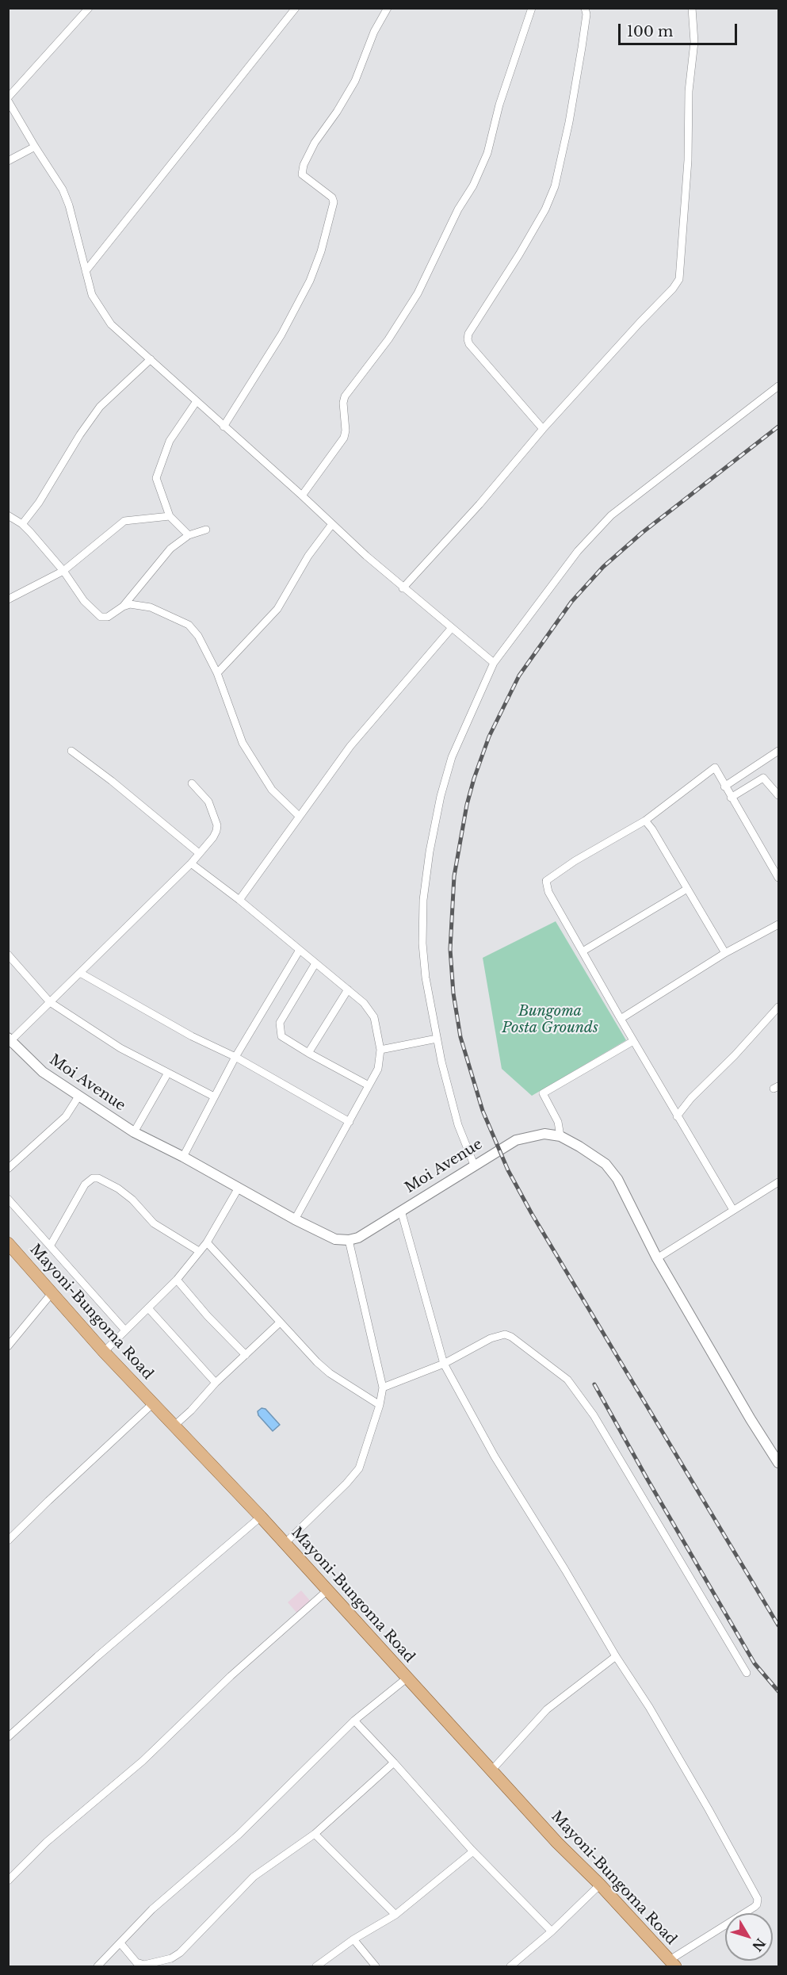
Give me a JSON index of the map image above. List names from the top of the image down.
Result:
{
  "streets": {
    "main road": ["Mayoni-Bungoma Road"],
    "street": ["Moi Avenue"]
  },
  "parks": ["Bungoma Posta Grounds"],
  "scale_bar": "100 m",
  "north": "bottom right"
}
